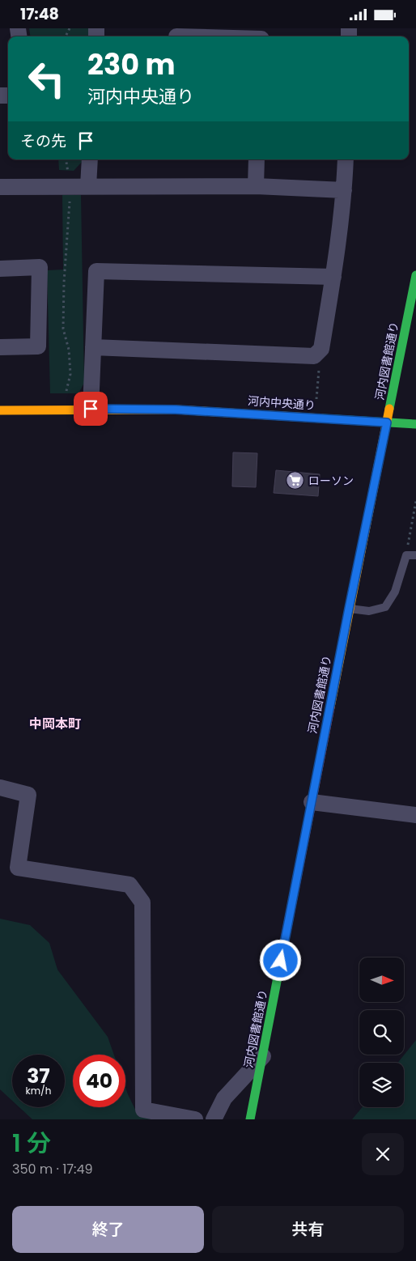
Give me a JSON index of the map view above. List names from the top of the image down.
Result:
{
  "streets": {
    "street": ["河内図書館通り", "河内中央通り"]
  },
  "crossings": [
    ["河内図書館通り", "河内中央通り"]
  ],
  "districts": ["中岡本町"],
  "places": {
    "supermarket": ["ローソン"]
  },
  "north": "right",
  "page": {
    "status": "17:48",
    "turn": ["230 m", "河内中央通り"],
    "then": "その先",
    "speed": "37 km/h",
    "limit": "40",
    "heading": ["1 分", "350 m · 17:49"],
    "buttons": ["終了", "共有"]
  }
}
